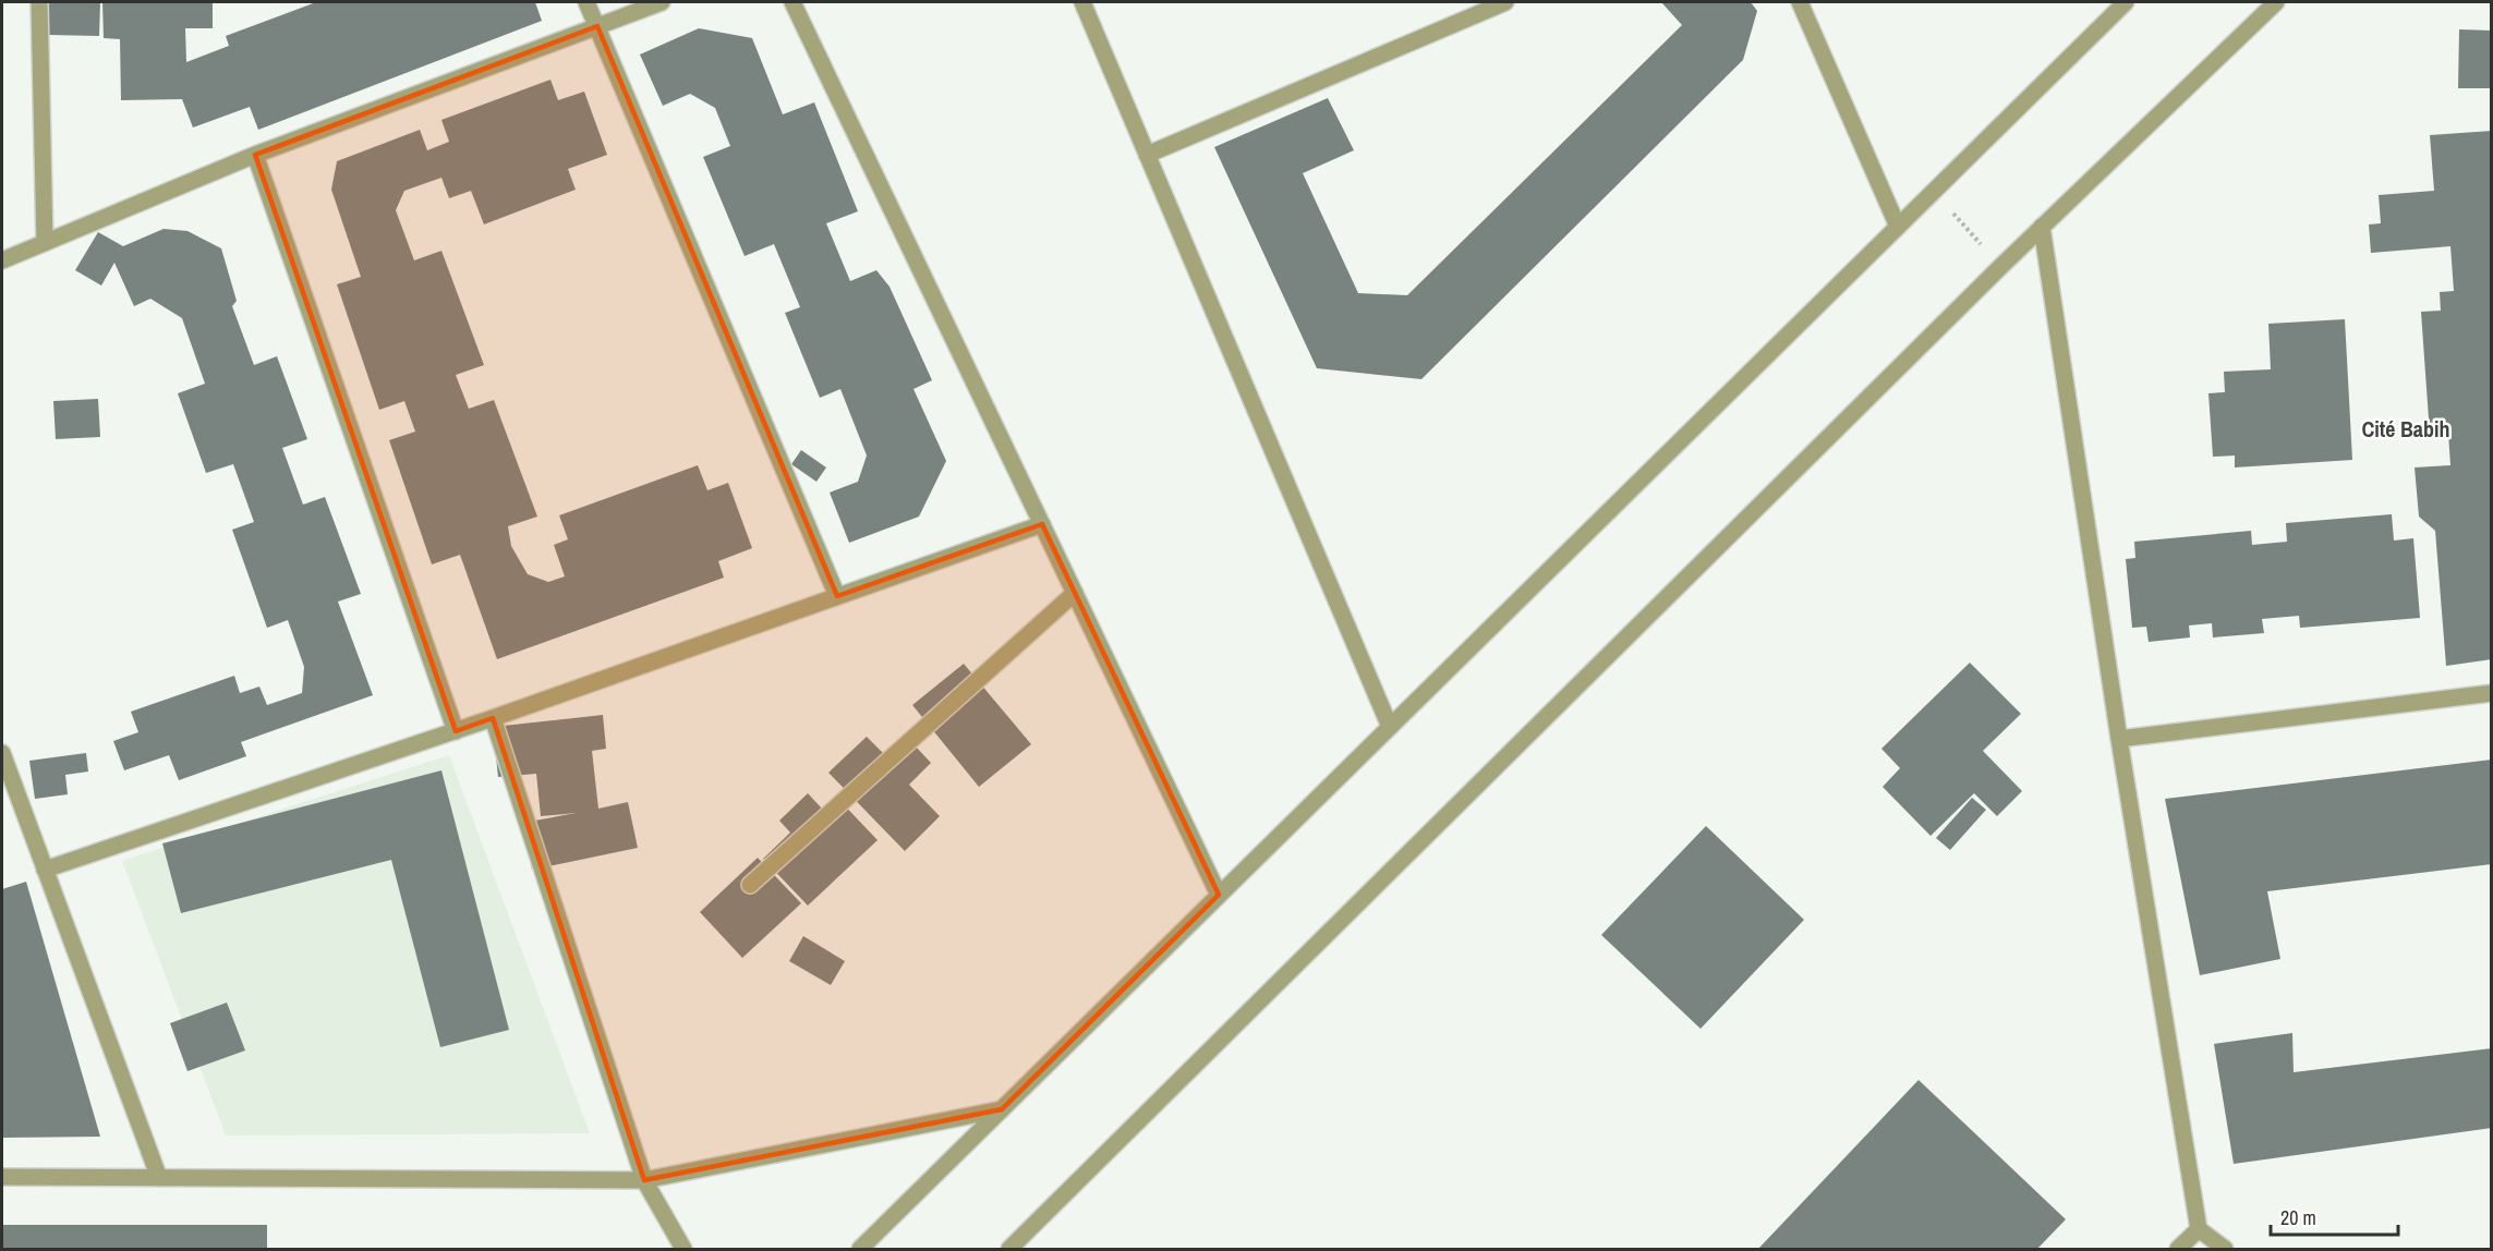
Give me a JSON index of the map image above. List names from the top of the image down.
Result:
{
  "districts": ["Cité Babih"],
  "scale_bar": "20 m"
}
